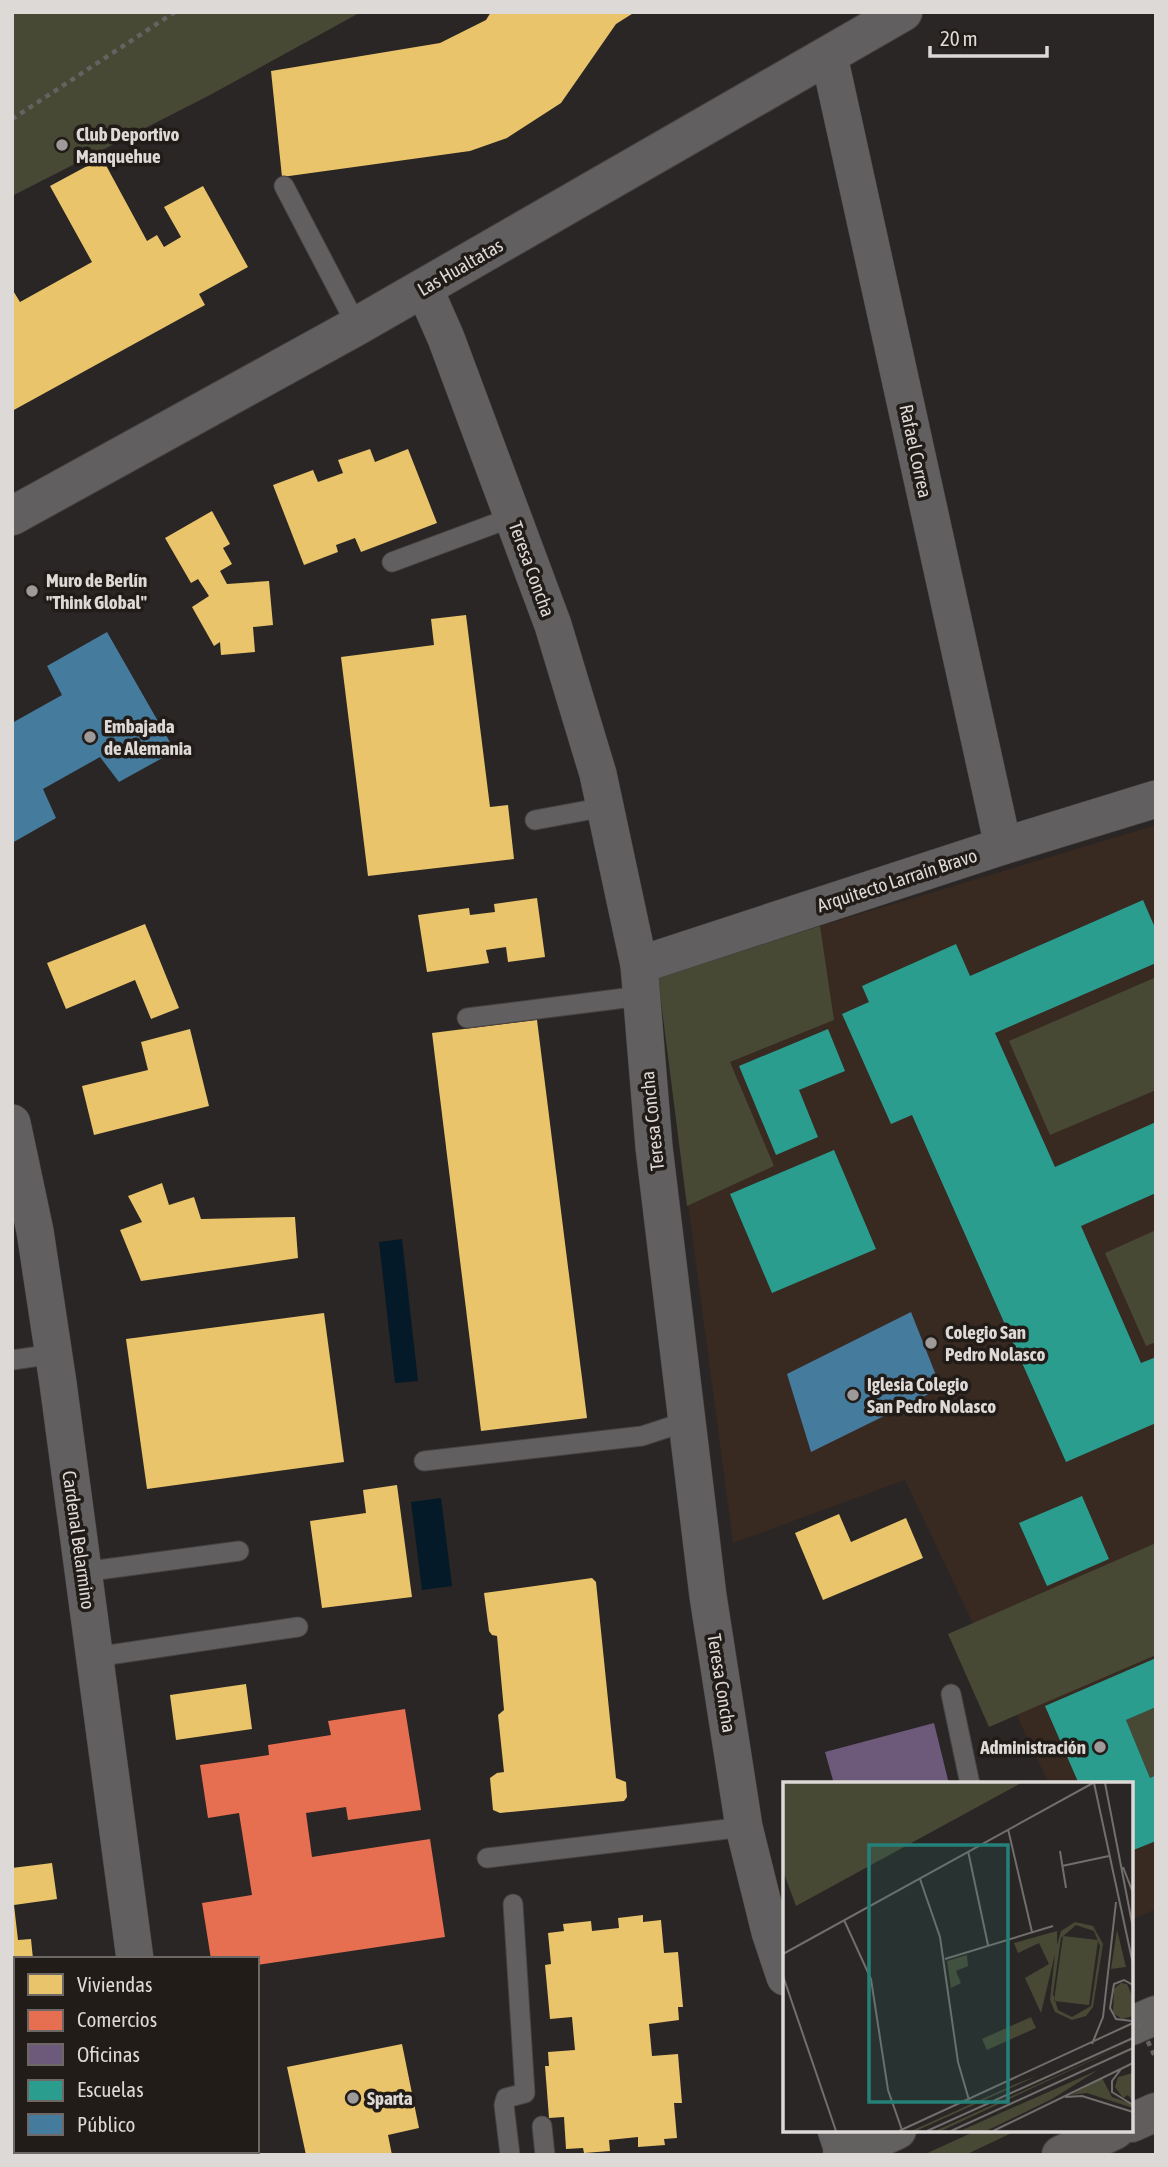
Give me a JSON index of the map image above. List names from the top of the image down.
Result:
{
  "streets": {
    "street": [
      "Las Hualtatas",
      "Rafael Correa",
      "Teresa Concha",
      "Arquitecto Larraín Bravo",
      "Cardenal Belarmino"
    ]
  },
  "crossings": [
    ["Las Hualtatas", "Rafael Correa"],
    ["Las Hualtatas", "Teresa Concha"],
    ["Rafael Correa", "Arquitecto Larraín Bravo"],
    ["Teresa Concha", "Arquitecto Larraín Bravo"]
  ],
  "places": [
    "Club Deportivo Manquehue",
    "Muro de Berlín \"Think Global\"",
    "Embajada de Alemania",
    "Colegio San Pedro Nolasco",
    "Iglesia Colegio San Pedro Nolasco",
    "Administración",
    "Sparta"
  ],
  "legend": [
    "Viviendas",
    "Comercios",
    "Oficinas",
    "Escuelas",
    "Público"
  ],
  "scale_bar": "20 m"
}
